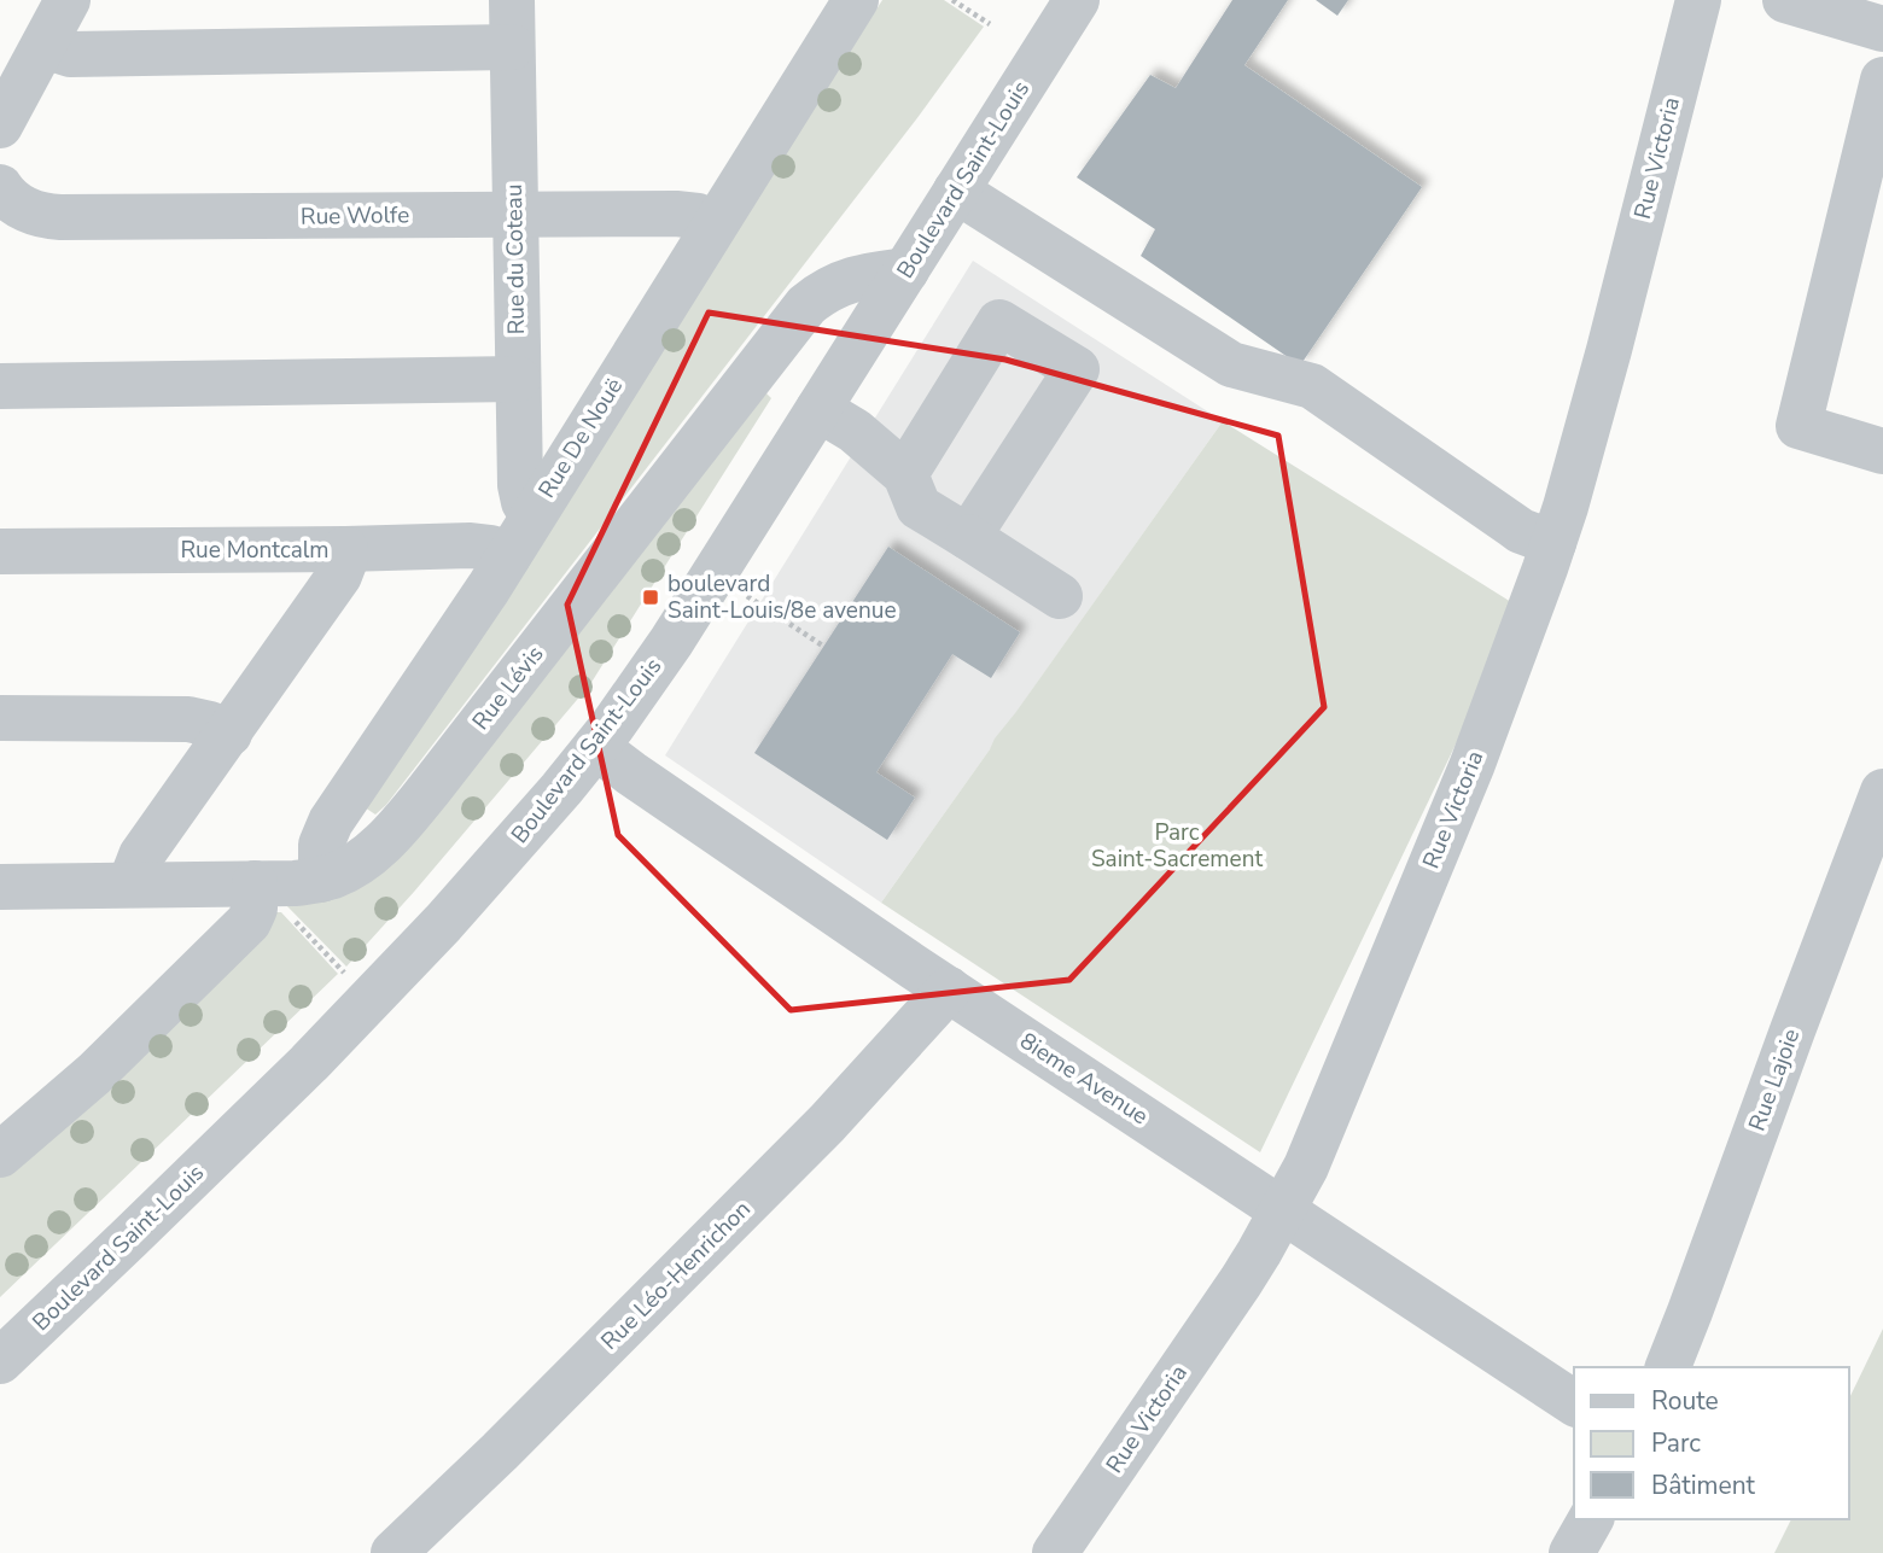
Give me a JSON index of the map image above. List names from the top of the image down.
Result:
{
  "streets": {
    "street": [
      "Rue Victoria",
      "Boulevard Saint-Louis",
      "Rue Wolfe",
      "Rue du Coteau",
      "Rue De Nouë",
      "Rue Montcalm",
      "Rue Lévis",
      "8ieme Avenue",
      "Rue Lajoie",
      "Rue Léo-Henrichon"
    ]
  },
  "crossings": [
    ["Rue Victoria", "8ieme Avenue"],
    ["Boulevard Saint-Louis", "Rue Lévis"],
    ["Boulevard Saint-Louis", "8ieme Avenue"],
    ["Rue Wolfe", "Rue du Coteau"],
    ["Rue Wolfe", "Rue De Nouë"],
    ["Rue du Coteau", "Rue De Nouë"],
    ["Rue De Nouë", "Rue Montcalm"],
    ["Rue De Nouë", "Rue Lévis"],
    ["8ieme Avenue", "Rue Léo-Henrichon"]
  ],
  "parks": ["Parc Saint-Sacrement"],
  "places": {
    "transit": ["boulevard Saint-Louis/8e avenue"]
  },
  "legend": ["Route", "Parc", "Bâtiment"]
}
